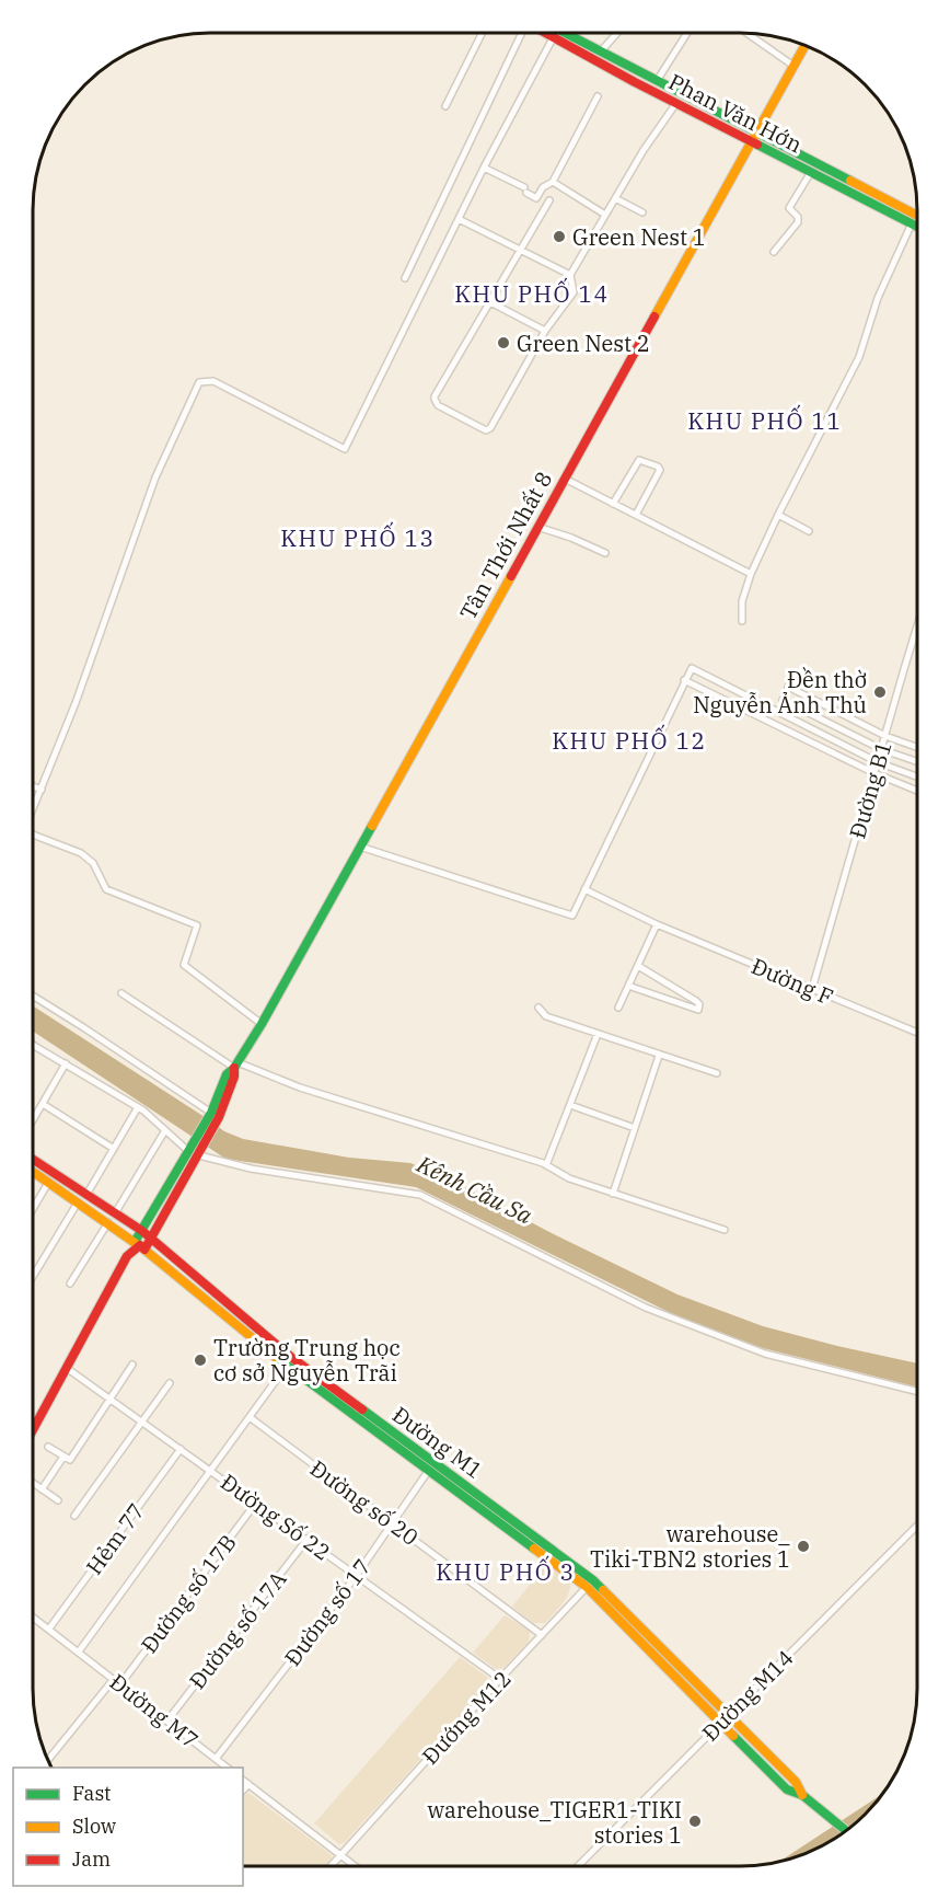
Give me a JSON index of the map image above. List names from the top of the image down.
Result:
{
  "streets": {
    "street": [
      "Phan Văn Hớn",
      "Tân Thới Nhất 8",
      "Đường B1",
      "Đường F",
      "Đường M1",
      "Đường số 20",
      "Đường Số 22",
      "Hẻm 77",
      "Đường số 17B",
      "Đường số 17",
      "Đường số 17A",
      "Đường M14",
      "Đường M7",
      "Đướng M12"
    ]
  },
  "crossings": [
    ["Phan Văn Hớn", "Tân Thới Nhất 8"],
    ["Đường B1", "Đường F"],
    ["Đường M1", "Đường số 17"],
    ["Đường M1", "Đường M14"],
    ["Đường M1", "Đướng M12"],
    ["Đường số 20", "Đường số 17"],
    ["Đường số 20", "Đướng M12"],
    ["Đường Số 22", "Hẻm 77"],
    ["Đường Số 22", "Đường số 17B"],
    ["Đường Số 22", "Đường số 17"],
    ["Đường Số 22", "Đường số 17A"],
    ["Đường Số 22", "Đướng M12"],
    ["Hẻm 77", "Đường M7"],
    ["Đường số 17B", "Đường M7"],
    ["Đường số 17", "Đường M7"],
    ["Đường số 17A", "Đường M7"]
  ],
  "districts": [
    "KHU PHỐ 14",
    "KHU PHỐ 11",
    "KHU PHỐ 13",
    "KHU PHỐ 12",
    "KHU PHỐ 3"
  ],
  "water": ["Kênh Cầu Sa"],
  "places": [
    "Green Nest 1",
    "Green Nest 2",
    "Đền thờ Nguyễn Ảnh Thủ",
    "Trường Trung học cơ sở Nguyễn Trãi",
    "warehouse_ Tiki-TBN2 stories 1",
    "warehouse_TIGER1-TIKI stories 1"
  ],
  "legend": ["Fast", "Slow", "Jam"]
}
